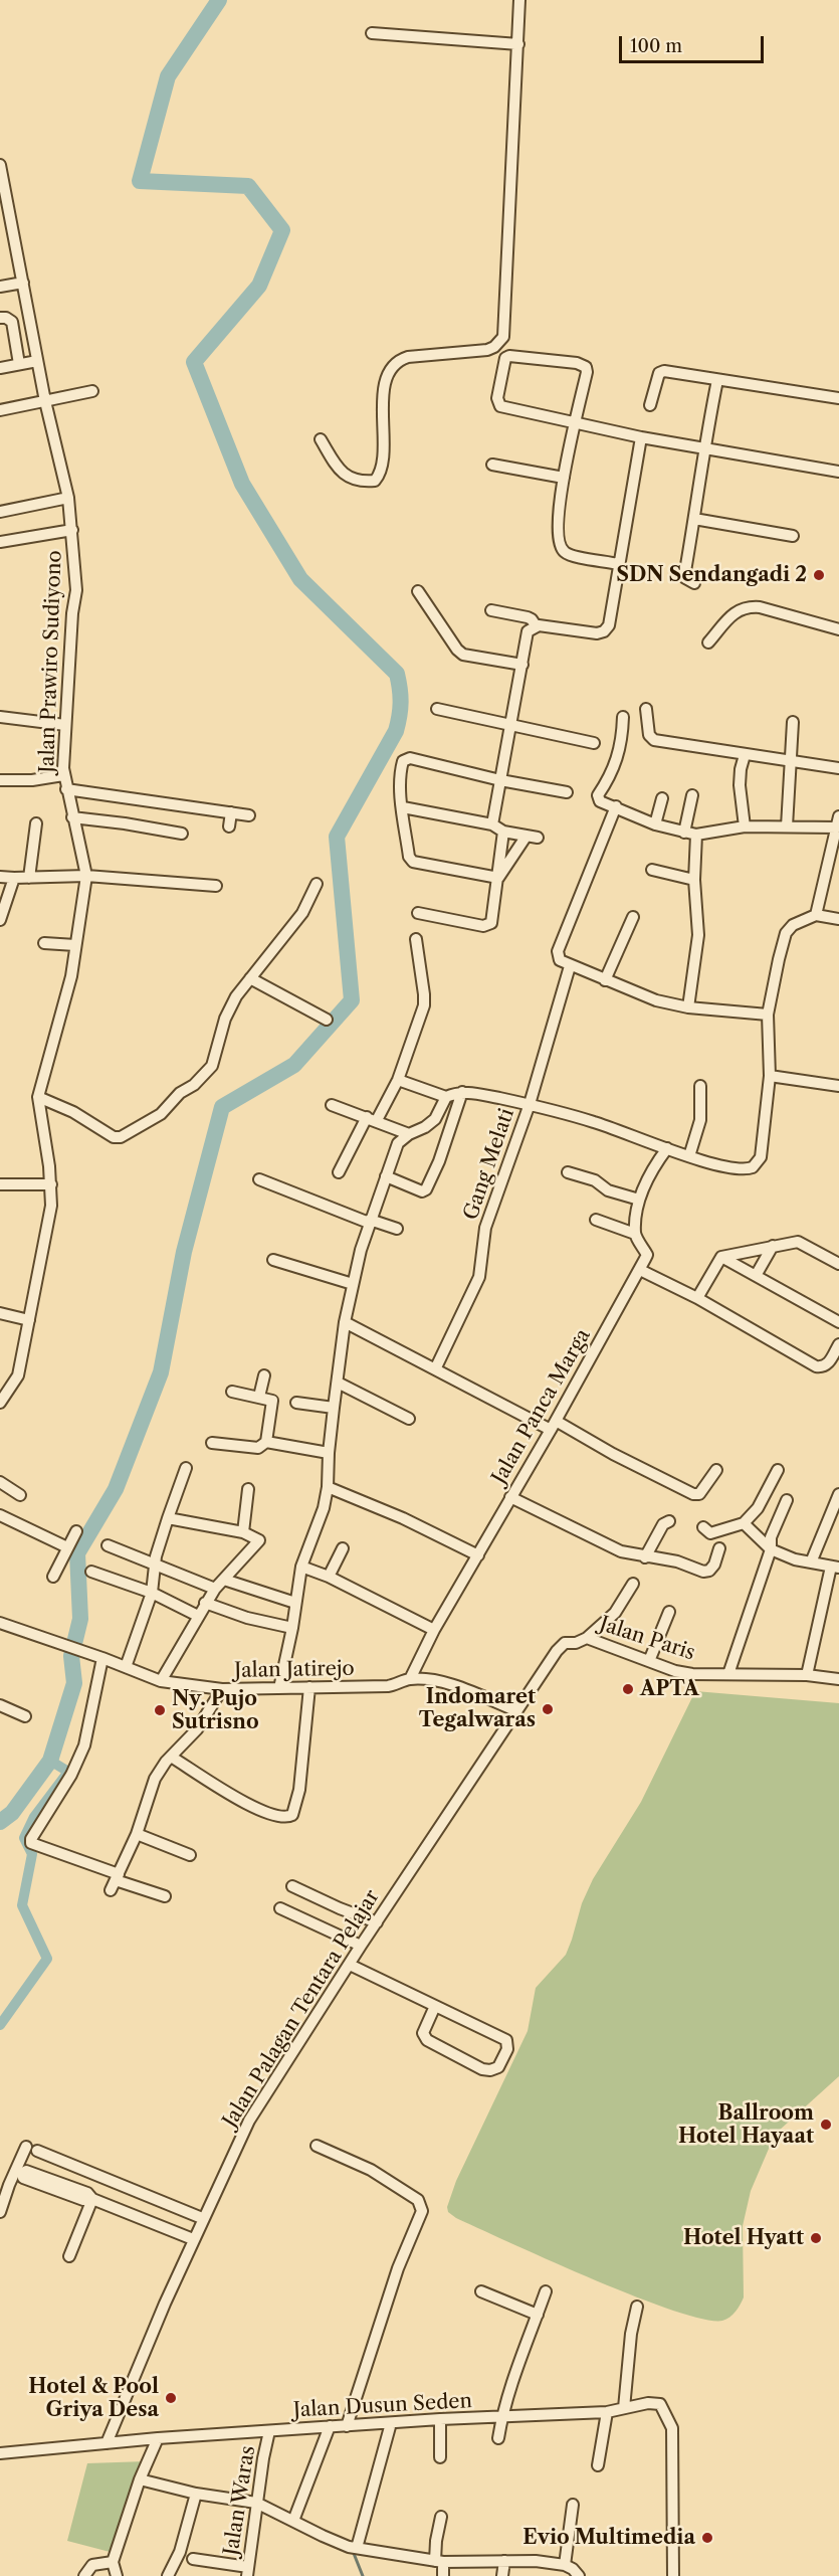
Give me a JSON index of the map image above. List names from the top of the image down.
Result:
{
  "streets": {
    "street": [
      "Jalan Prawiro Sudiyono",
      "Gang Melati",
      "Jalan Panca Marga",
      "Jalan Paris",
      "Jalan Jatirejo",
      "Jalan Palagan Tentara Pelajar",
      "Jalan Dusun Seden",
      "Jalan Waras"
    ]
  },
  "crossings": [
    ["Jalan Panca Marga", "Jalan Jatirejo"],
    ["Jalan Paris", "Jalan Jatirejo"],
    ["Jalan Paris", "Jalan Palagan Tentara Pelajar"],
    ["Jalan Jatirejo", "Jalan Palagan Tentara Pelajar"],
    ["Jalan Palagan Tentara Pelajar", "Jalan Dusun Seden"],
    ["Jalan Dusun Seden", "Jalan Waras"]
  ],
  "places": [
    "SDN Sendangadi 2",
    "APTA",
    "Indomaret Tegalwaras",
    "Ny. Pujo Sutrisno",
    "Ballroom Hotel Hayaat",
    "Hotel Hyatt",
    "Hotel & Pool Griya Desa",
    "Evio Multimedia"
  ],
  "scale_bar": "100 m"
}
